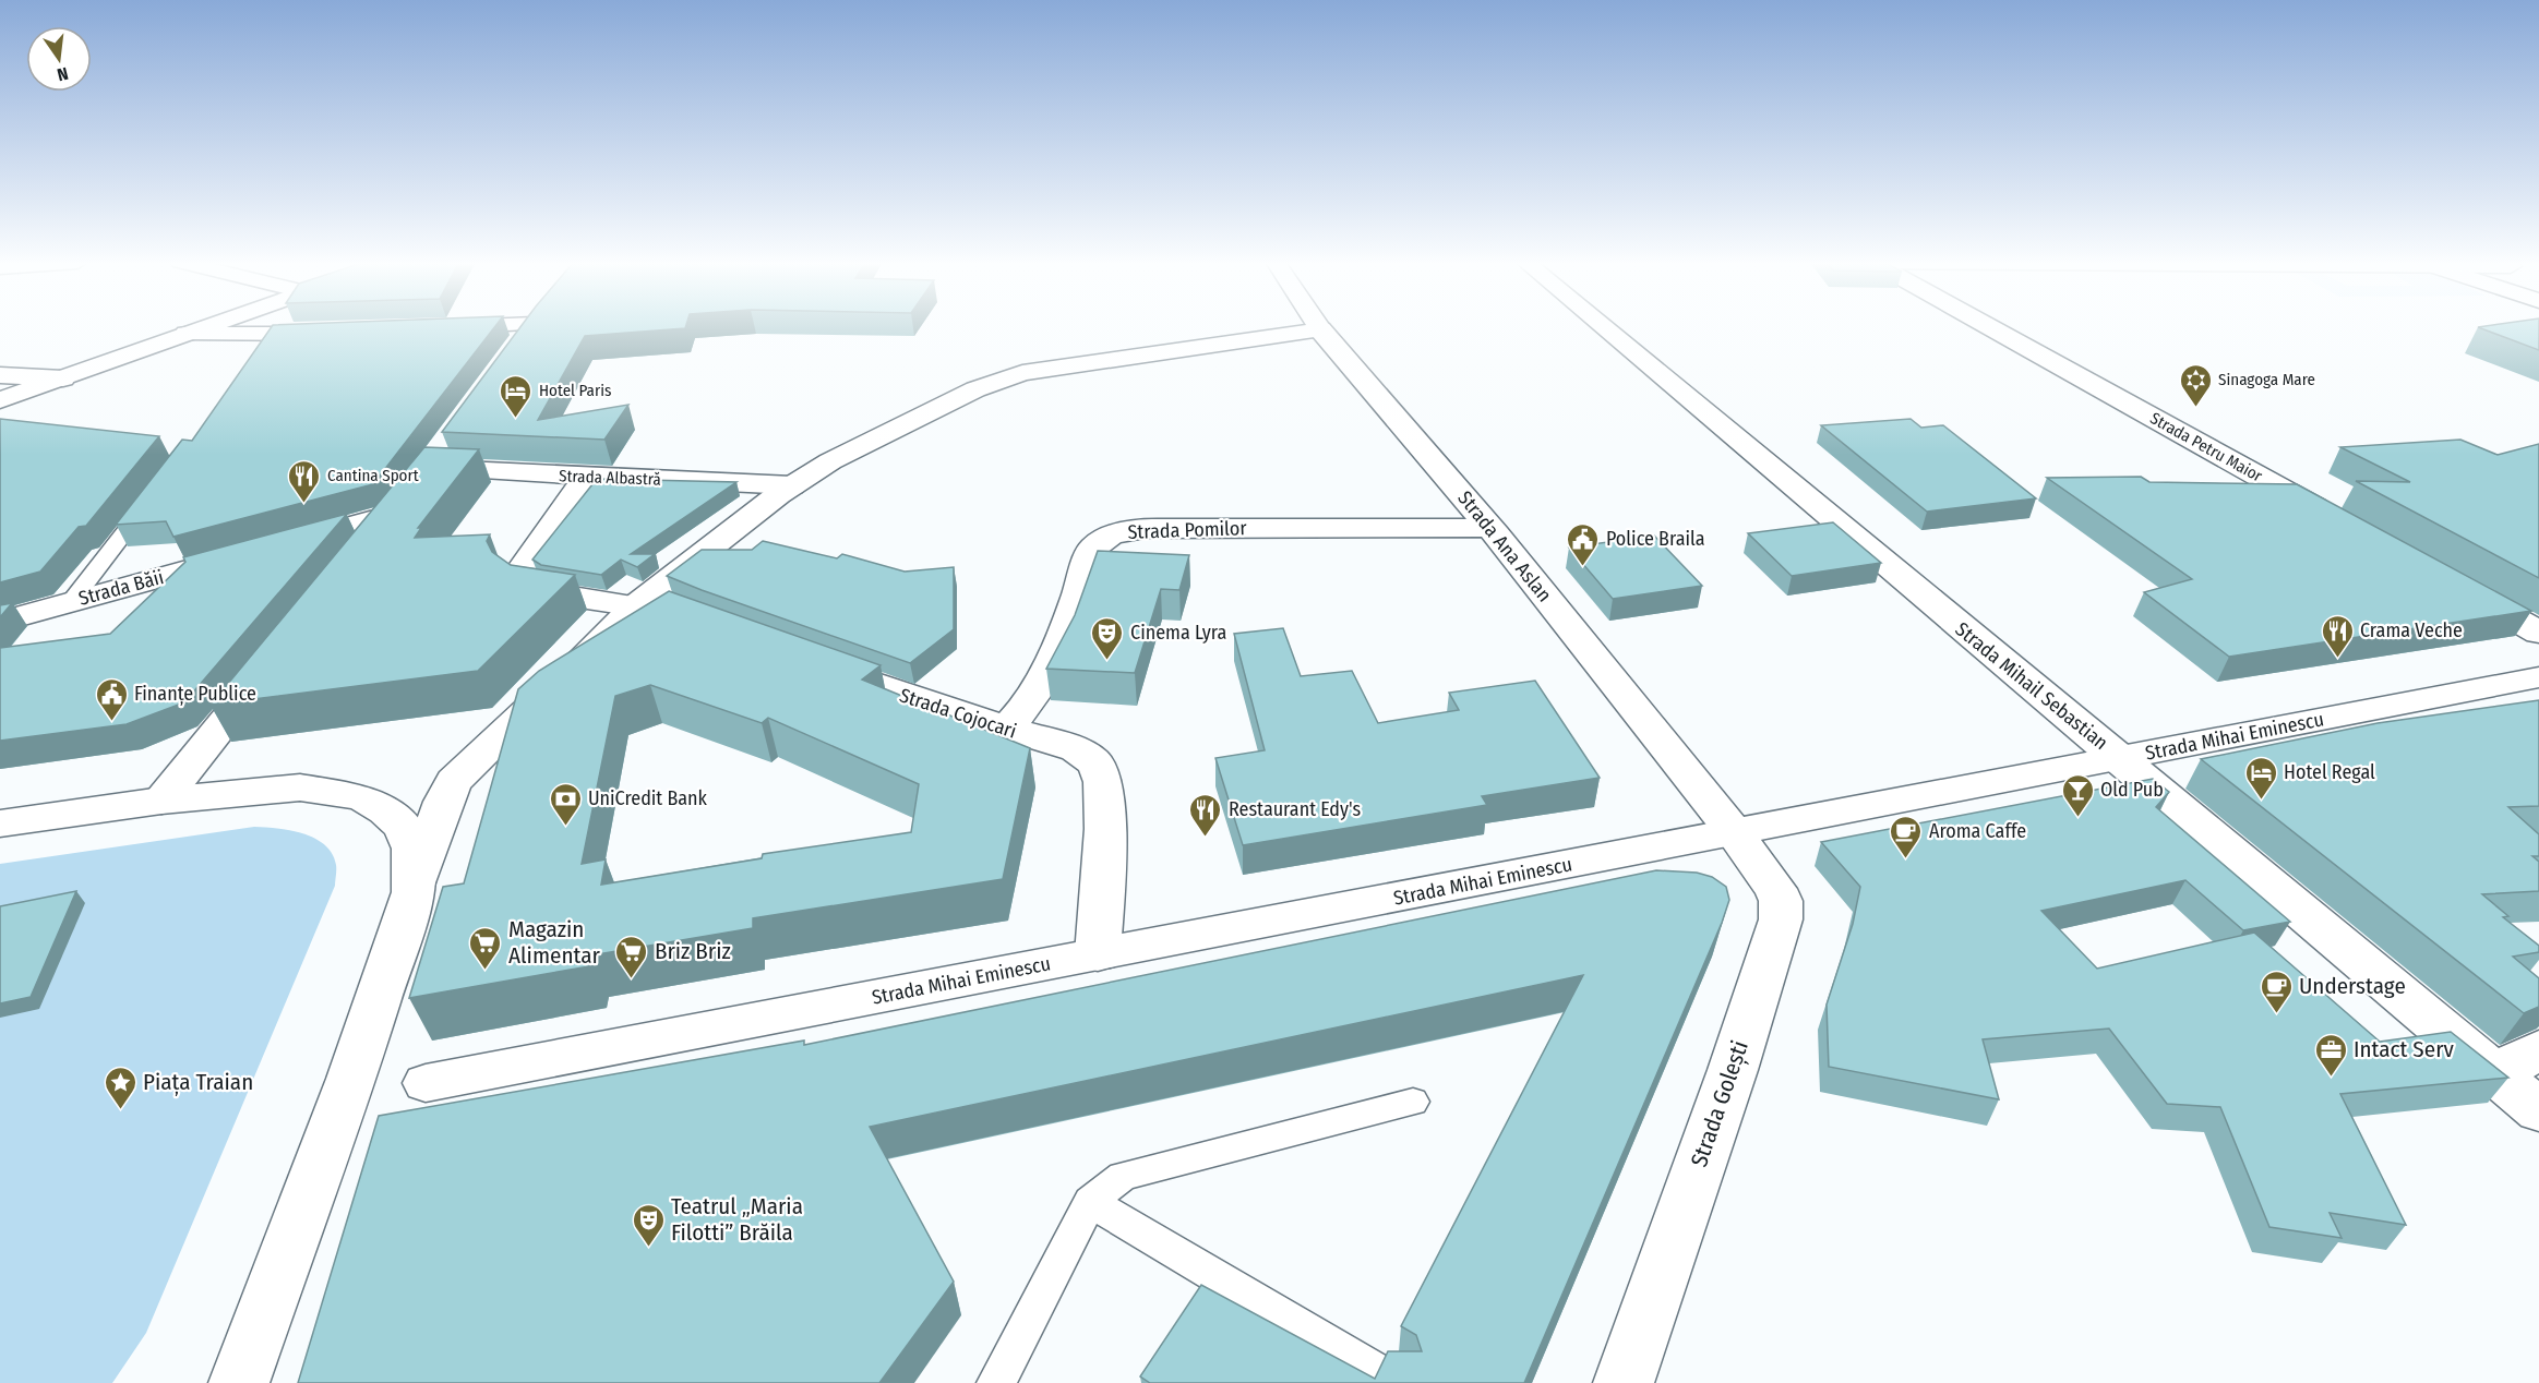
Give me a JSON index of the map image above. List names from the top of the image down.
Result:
{
  "streets": {
    "street": [
      "Strada Petru Maior",
      "Strada Albastră",
      "Strada Pomilor",
      "Strada Ana Aslan",
      "Strada Băii",
      "Strada Mihail Sebastian",
      "Strada Cojocari",
      "Strada Mihai Eminescu",
      "Strada Golești"
    ]
  },
  "crossings": [
    ["Strada Pomilor", "Strada Ana Aslan"],
    ["Strada Pomilor", "Strada Cojocari"],
    ["Strada Ana Aslan", "Strada Mihai Eminescu"],
    ["Strada Ana Aslan", "Strada Golești"],
    ["Strada Mihail Sebastian", "Strada Mihai Eminescu"],
    ["Strada Cojocari", "Strada Mihai Eminescu"],
    ["Strada Mihai Eminescu", "Strada Golești"]
  ],
  "places": {
    "synagogue": ["Sinagoga Mare"],
    "hotel": ["Hotel Paris", "Hotel Regal"],
    "restaurant": ["Cantina Sport", "Crama Veche", "Restaurant Edy's"],
    "public building": ["Police Braila", "Finanțe Publice"],
    "theatre": ["Cinema Lyra", "Teatrul „Maria Filotti” Brăila"],
    "bar": ["Old Pub"],
    "bank": ["UniCredit Bank"],
    "cafe": ["Aroma Caffe", "Understage"],
    "supermarket": ["Magazin Alimentar", "Briz Briz"],
    "office": ["Intact Serv"],
    "place": ["Piața Traian"]
  },
  "north": "bottom"
}
